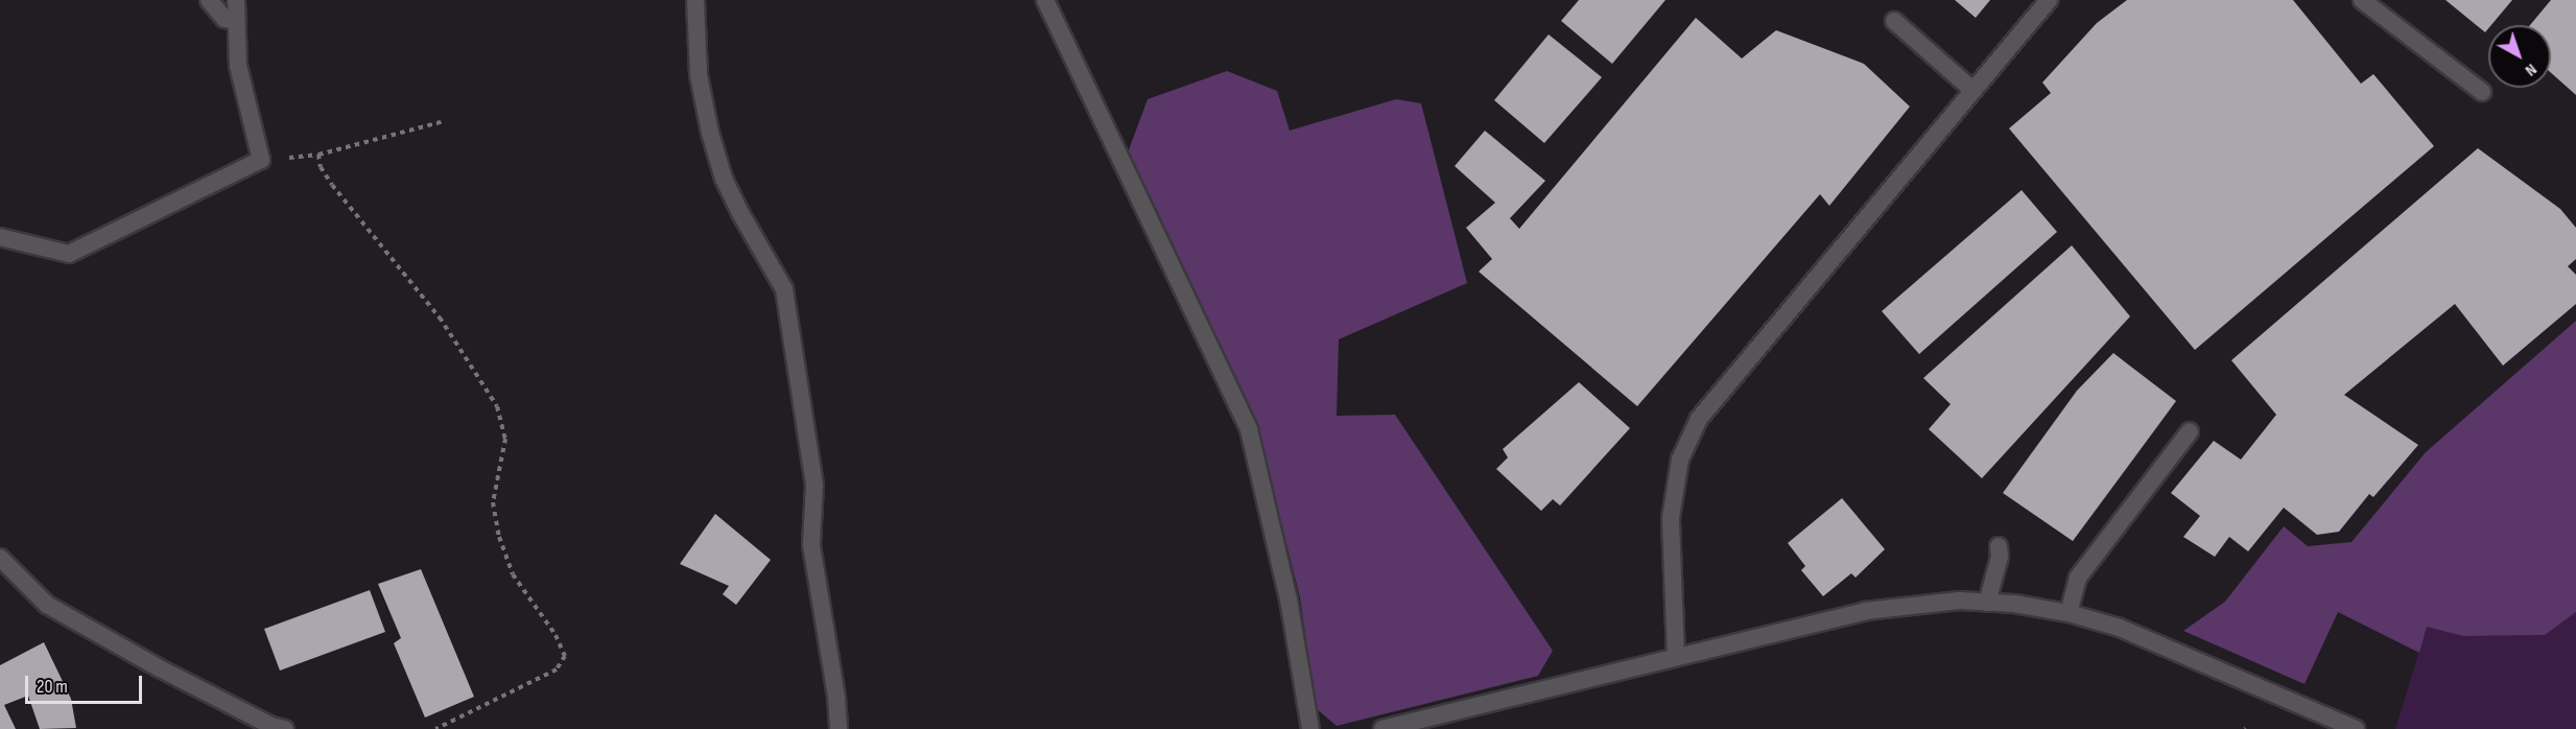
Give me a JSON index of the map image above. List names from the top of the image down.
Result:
{
  "scale_bar": "20 m",
  "north": "bottom right"
}
